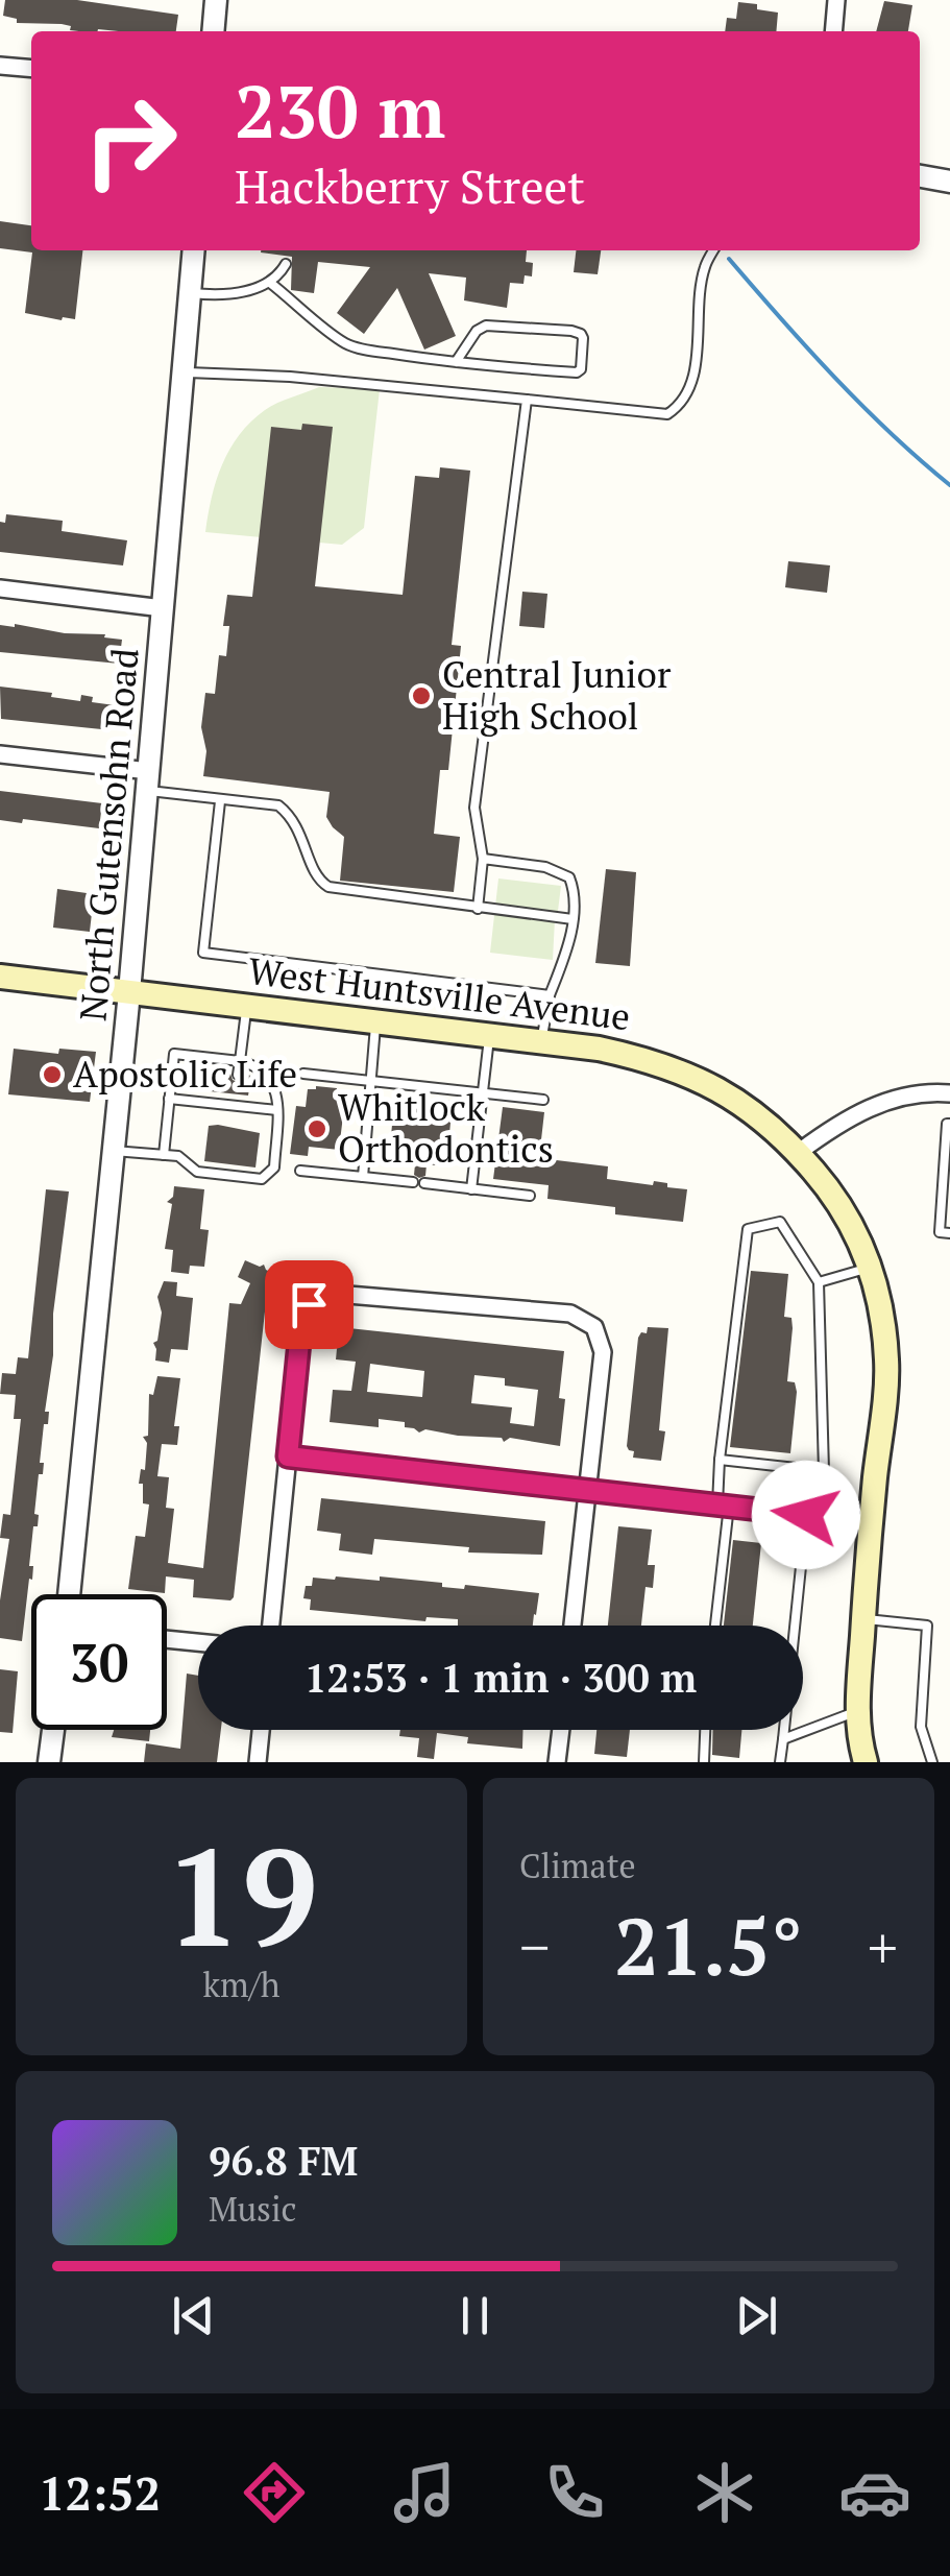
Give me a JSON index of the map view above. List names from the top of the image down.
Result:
{
  "streets": {
    "main road": ["West Huntsville Avenue"],
    "street": ["North Gutensohn Road"]
  },
  "crossings": [
    ["North Gutensohn Road", "West Huntsville Avenue"]
  ],
  "places": ["Central Junior High School", "Apostolic Life", "Whitlock Orthodontics"],
  "page": {
    "turn": ["230 m", "Hackberry Street"],
    "limit": "30",
    "trip": "12:53 · 1 min · 300 m",
    "tile": [
      ["19", "km/h"],
      "Climate"
    ],
    "heat": ["−", "21.5°", "+"],
    "song": ["96.8 FM", "Music"],
    "tabs": "12:52"
  }
}
